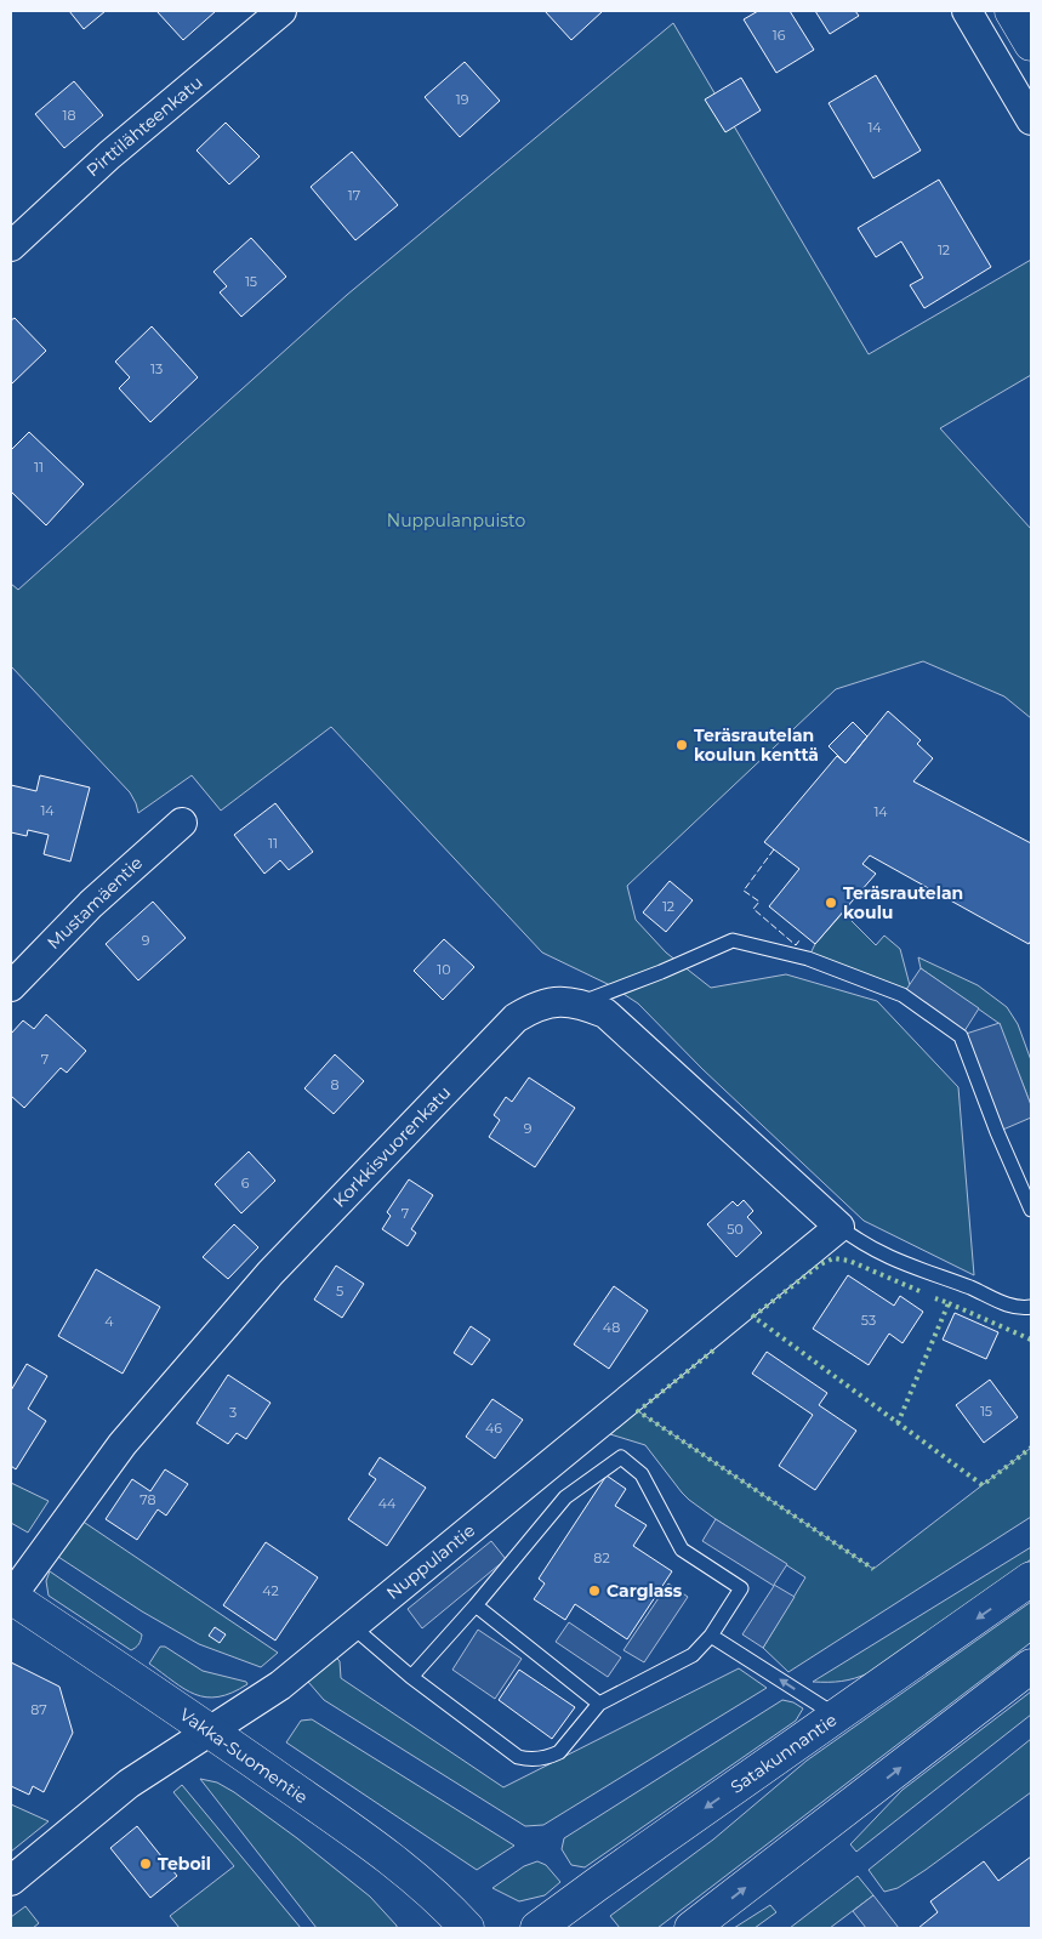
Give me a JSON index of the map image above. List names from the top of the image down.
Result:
{
  "streets": {
    "main road": ["Satakunnantie", "Vakka-Suomentie"],
    "street": [
      "Pirttilähteenkatu",
      "Mustamäentie",
      "Korkkisvuorenkatu",
      "Nuppulantie"
    ]
  },
  "crossings": [
    ["Korkkisvuorenkatu", "Nuppulantie"],
    ["Korkkisvuorenkatu", "Vakka-Suomentie"],
    ["Nuppulantie", "Vakka-Suomentie"]
  ],
  "parks": ["Nuppulanpuisto"],
  "places": [
    "Teräsrautelan koulun kenttä",
    "Teräsrautelan koulu",
    "Carglass",
    "Teboil"
  ],
  "house_numbers": [
    "16",
    "19",
    "18",
    "14",
    "17",
    "12",
    "15",
    "13",
    "11",
    "14",
    "14",
    "11",
    "12",
    "9",
    "10",
    "7",
    "8",
    "9",
    "6",
    "7",
    "50",
    "5",
    "53",
    "4",
    "48",
    "15",
    "3",
    "46",
    "78",
    "44",
    "82",
    "42",
    "87"
  ]
}
